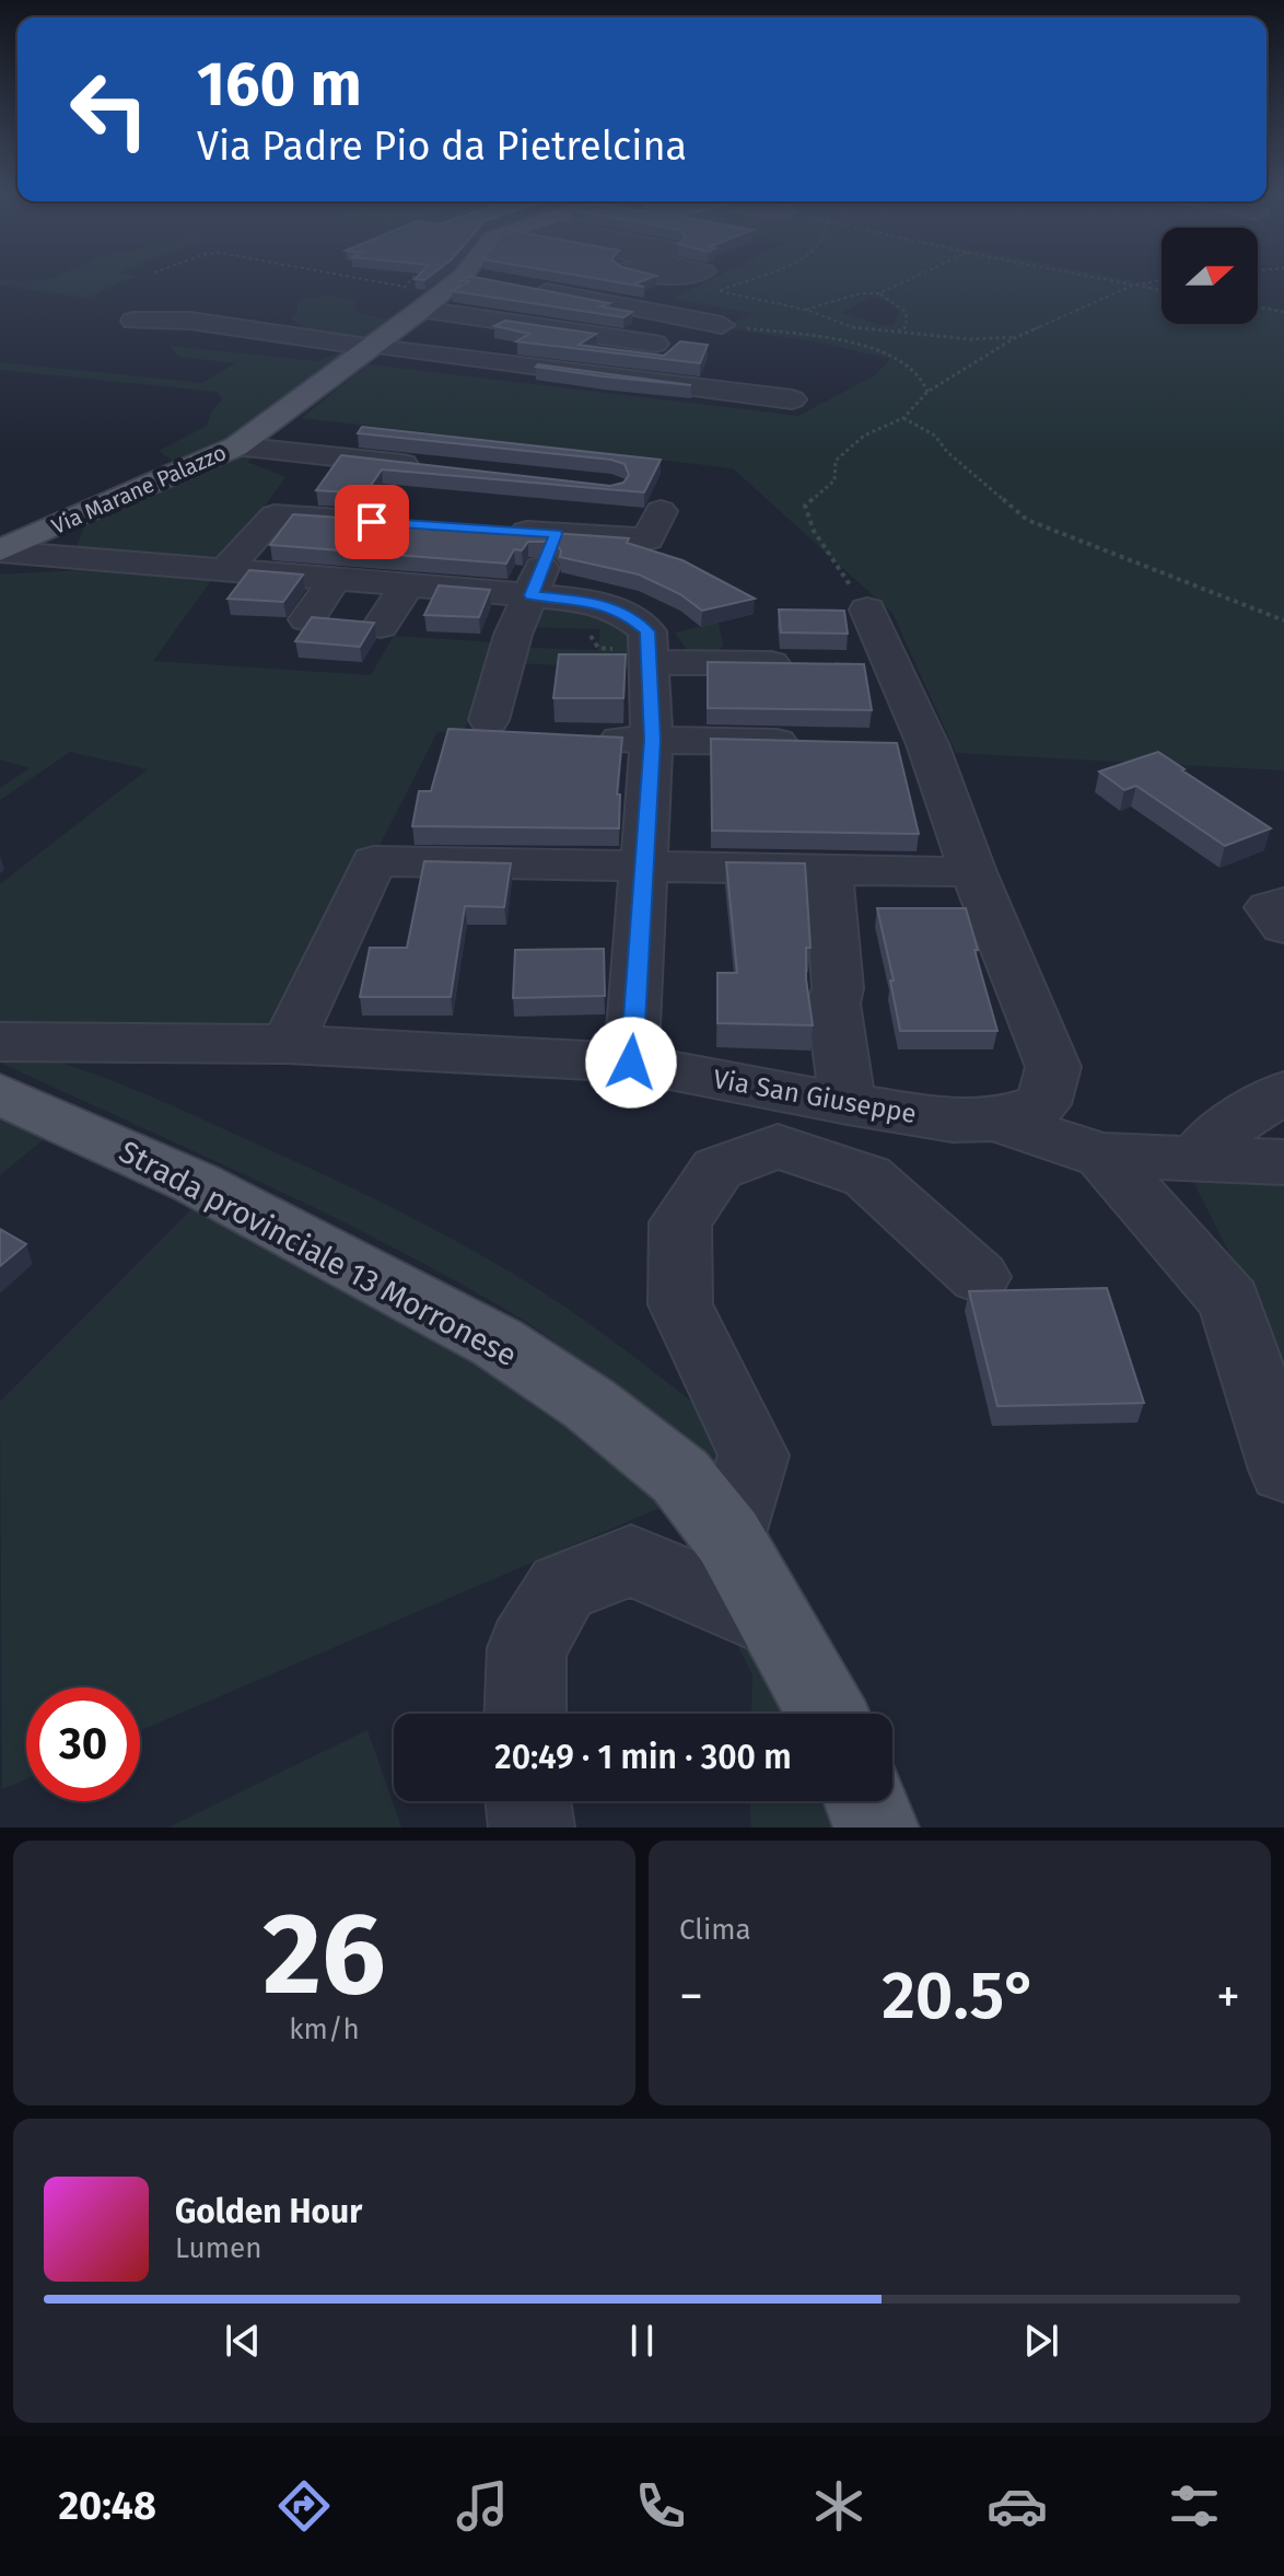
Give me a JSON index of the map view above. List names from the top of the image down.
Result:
{
  "streets": {
    "main road": ["Via Marane Palazzo", "Strada provinciale 13 Morronese"],
    "street": ["Via San Giuseppe"]
  },
  "north": "right",
  "page": {
    "turn": ["160 m", "Via Padre Pio da Pietrelcina"],
    "limit": "30",
    "trip": "20:49 · 1 min · 300 m",
    "tile": [
      ["26", "km/h"],
      "Clima"
    ],
    "heat": ["−", "20.5°", "+"],
    "song": ["Golden Hour", "Lumen"],
    "tabs": "20:48"
  }
}
